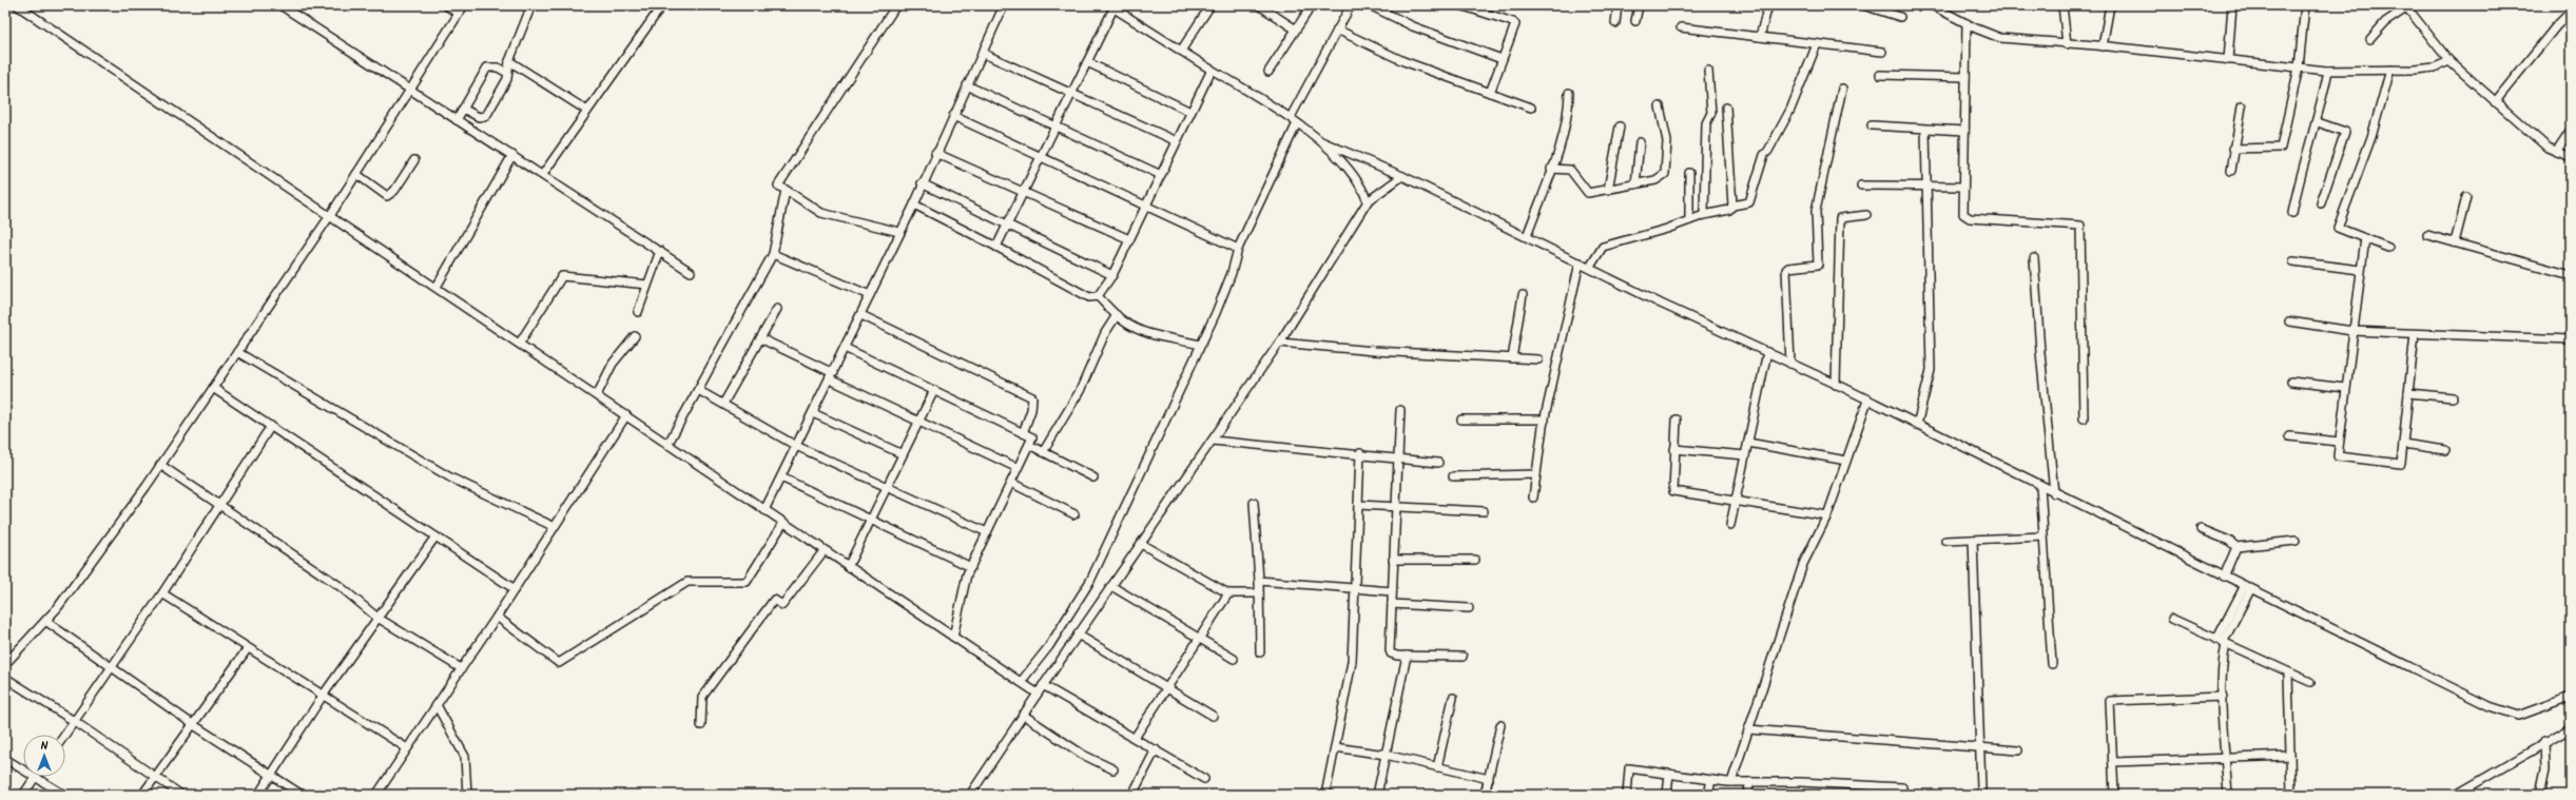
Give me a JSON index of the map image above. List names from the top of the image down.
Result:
{
  "north": "top"
}
